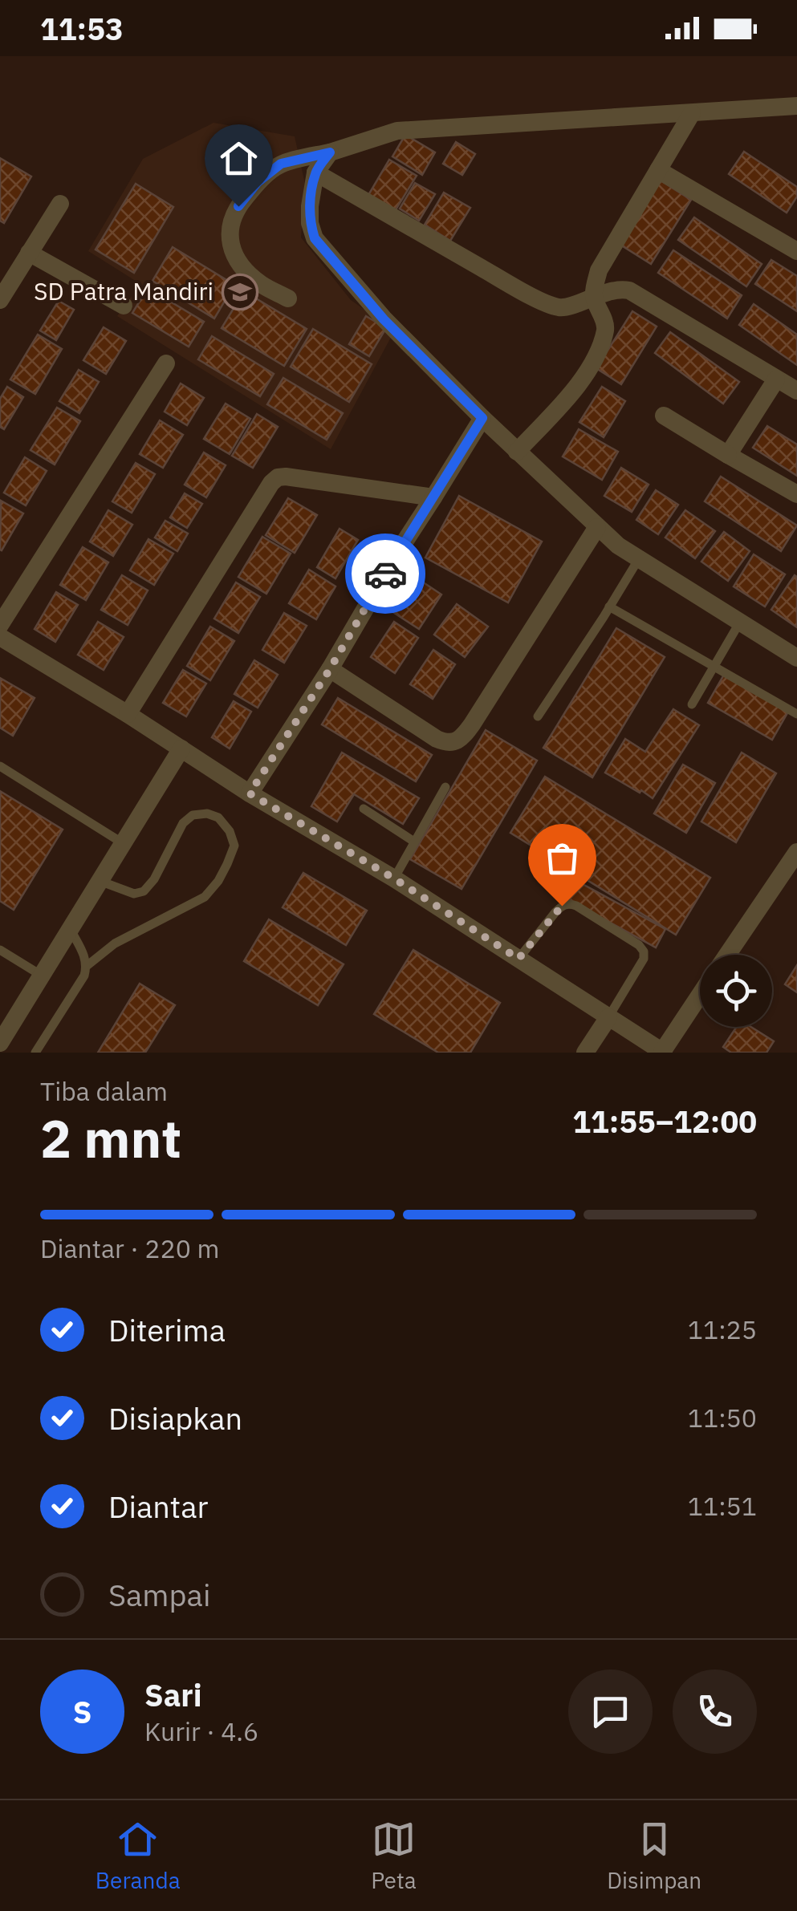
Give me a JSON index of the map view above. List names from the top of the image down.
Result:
{
  "places": {
    "school or university": ["SD Patra Mandiri"]
  },
  "page": {
    "status": "11:53",
    "heading": ["2 mnt", "Tiba dalam", "11:55–12:00"],
    "panel": ["Sari", "Kurir · 4.6"],
    "bar": "Diantar · 220 m",
    "list": [
      ["Diterima", "11:25"],
      ["Disiapkan", "11:50"],
      ["Diantar", "11:51"],
      "Sampai"
    ],
    "round": "S",
    "tabs": ["Beranda", "Peta", "Disimpan"]
  }
}
